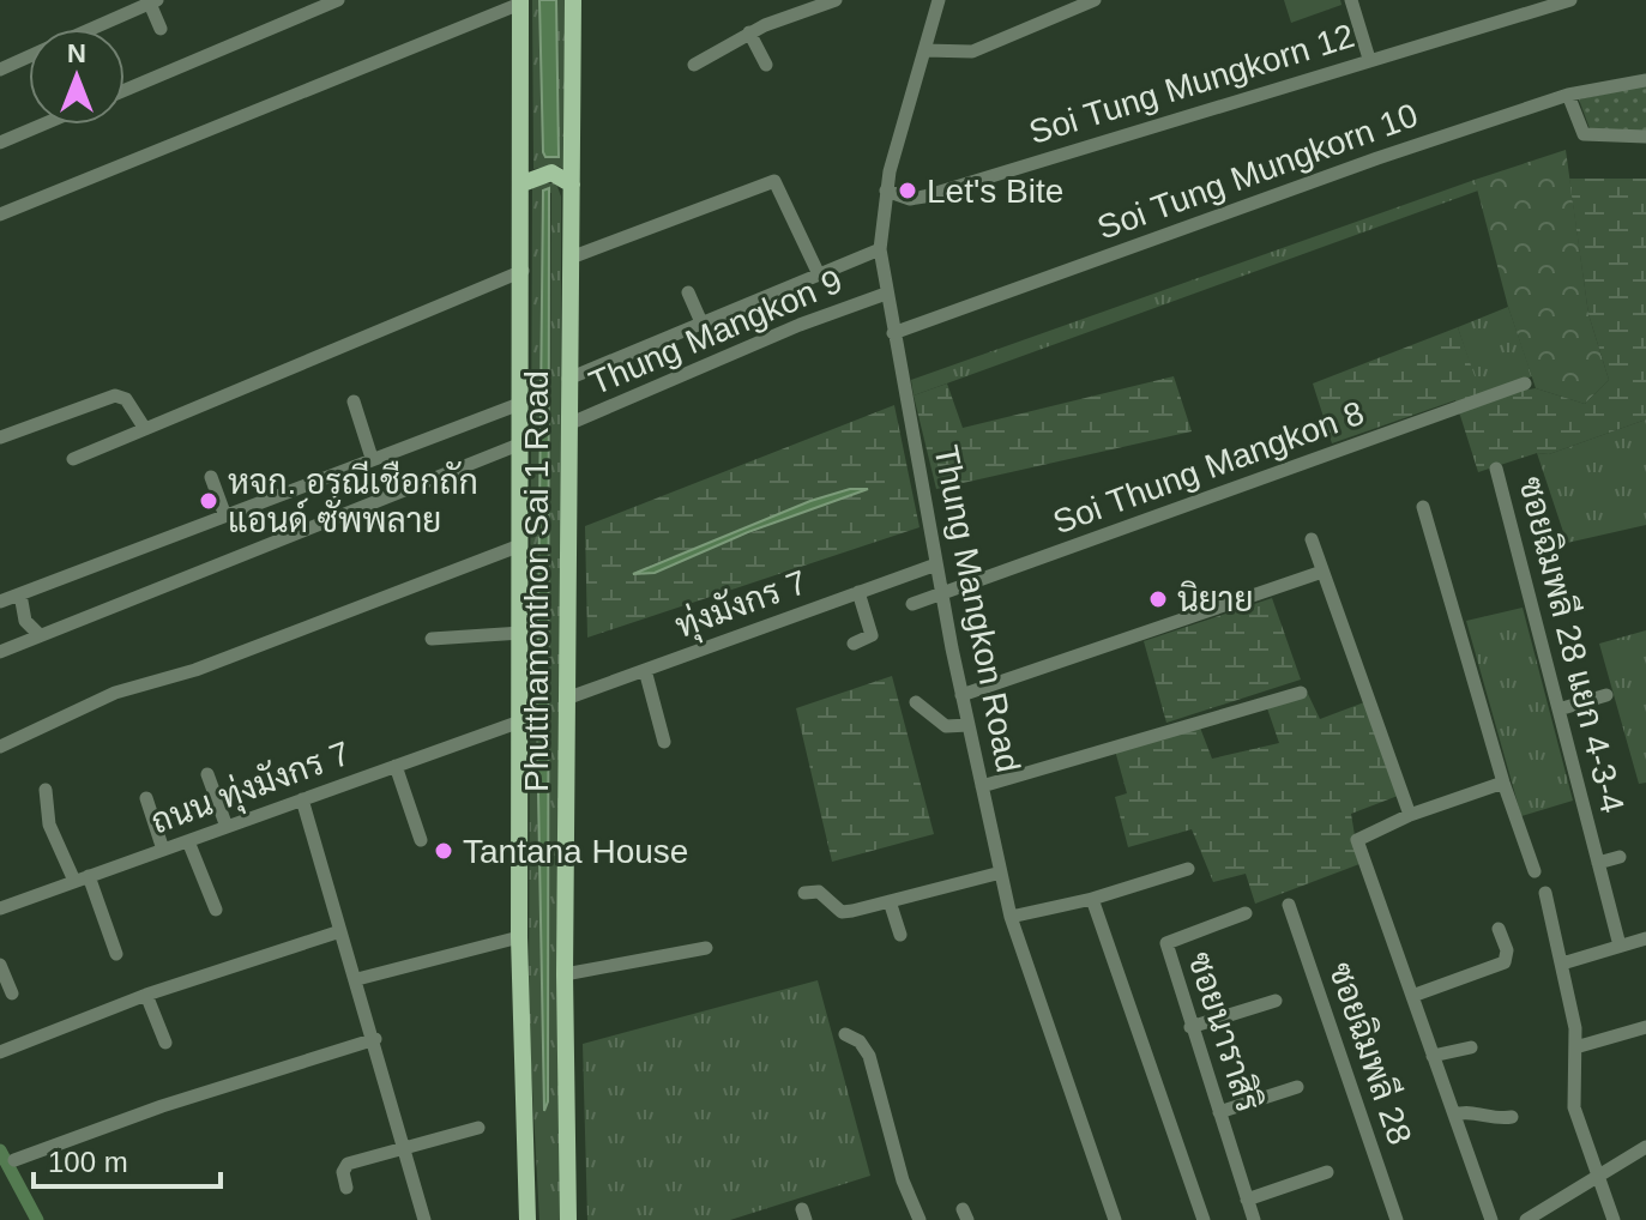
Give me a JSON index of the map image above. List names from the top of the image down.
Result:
{
  "streets": {
    "main road": ["Phutthamonthon Sai 1 Road"],
    "street": [
      "Soi Tung Mungkorn 12",
      "Soi Tung Mungkorn 10",
      "Thung Mangkon 9",
      "Soi Thung Mangkon 8",
      "ทุ่งมังกร 7",
      "Thung Mangkon Road",
      "ซอยฉิมพลี 28 แยก 4-3-4",
      "ถนน ทุ่งมังกร 7",
      "ซอยนาราสิริ",
      "ซอยฉิมพลี 28"
    ]
  },
  "crossings": [
    ["Soi Tung Mungkorn 12", "Thung Mangkon Road"],
    ["Soi Tung Mungkorn 10", "Thung Mangkon Road"],
    ["Thung Mangkon 9", "Phutthamonthon Sai 1 Road"],
    ["Thung Mangkon 9", "Thung Mangkon Road"],
    ["Soi Thung Mangkon 8", "Thung Mangkon Road"],
    ["Phutthamonthon Sai 1 Road", "ทุ่งมังกร 7"],
    ["Phutthamonthon Sai 1 Road", "ถนน ทุ่งมังกร 7"],
    ["ทุ่งมังกร 7", "Thung Mangkon Road"]
  ],
  "places": [
    "Let's Bite",
    "หจก. อรุณีเชือกถัก แอนด์ ซัพพลาย",
    "นิยาย",
    "Tantana House"
  ],
  "scale_bar": "100 m",
  "north": "top"
}
